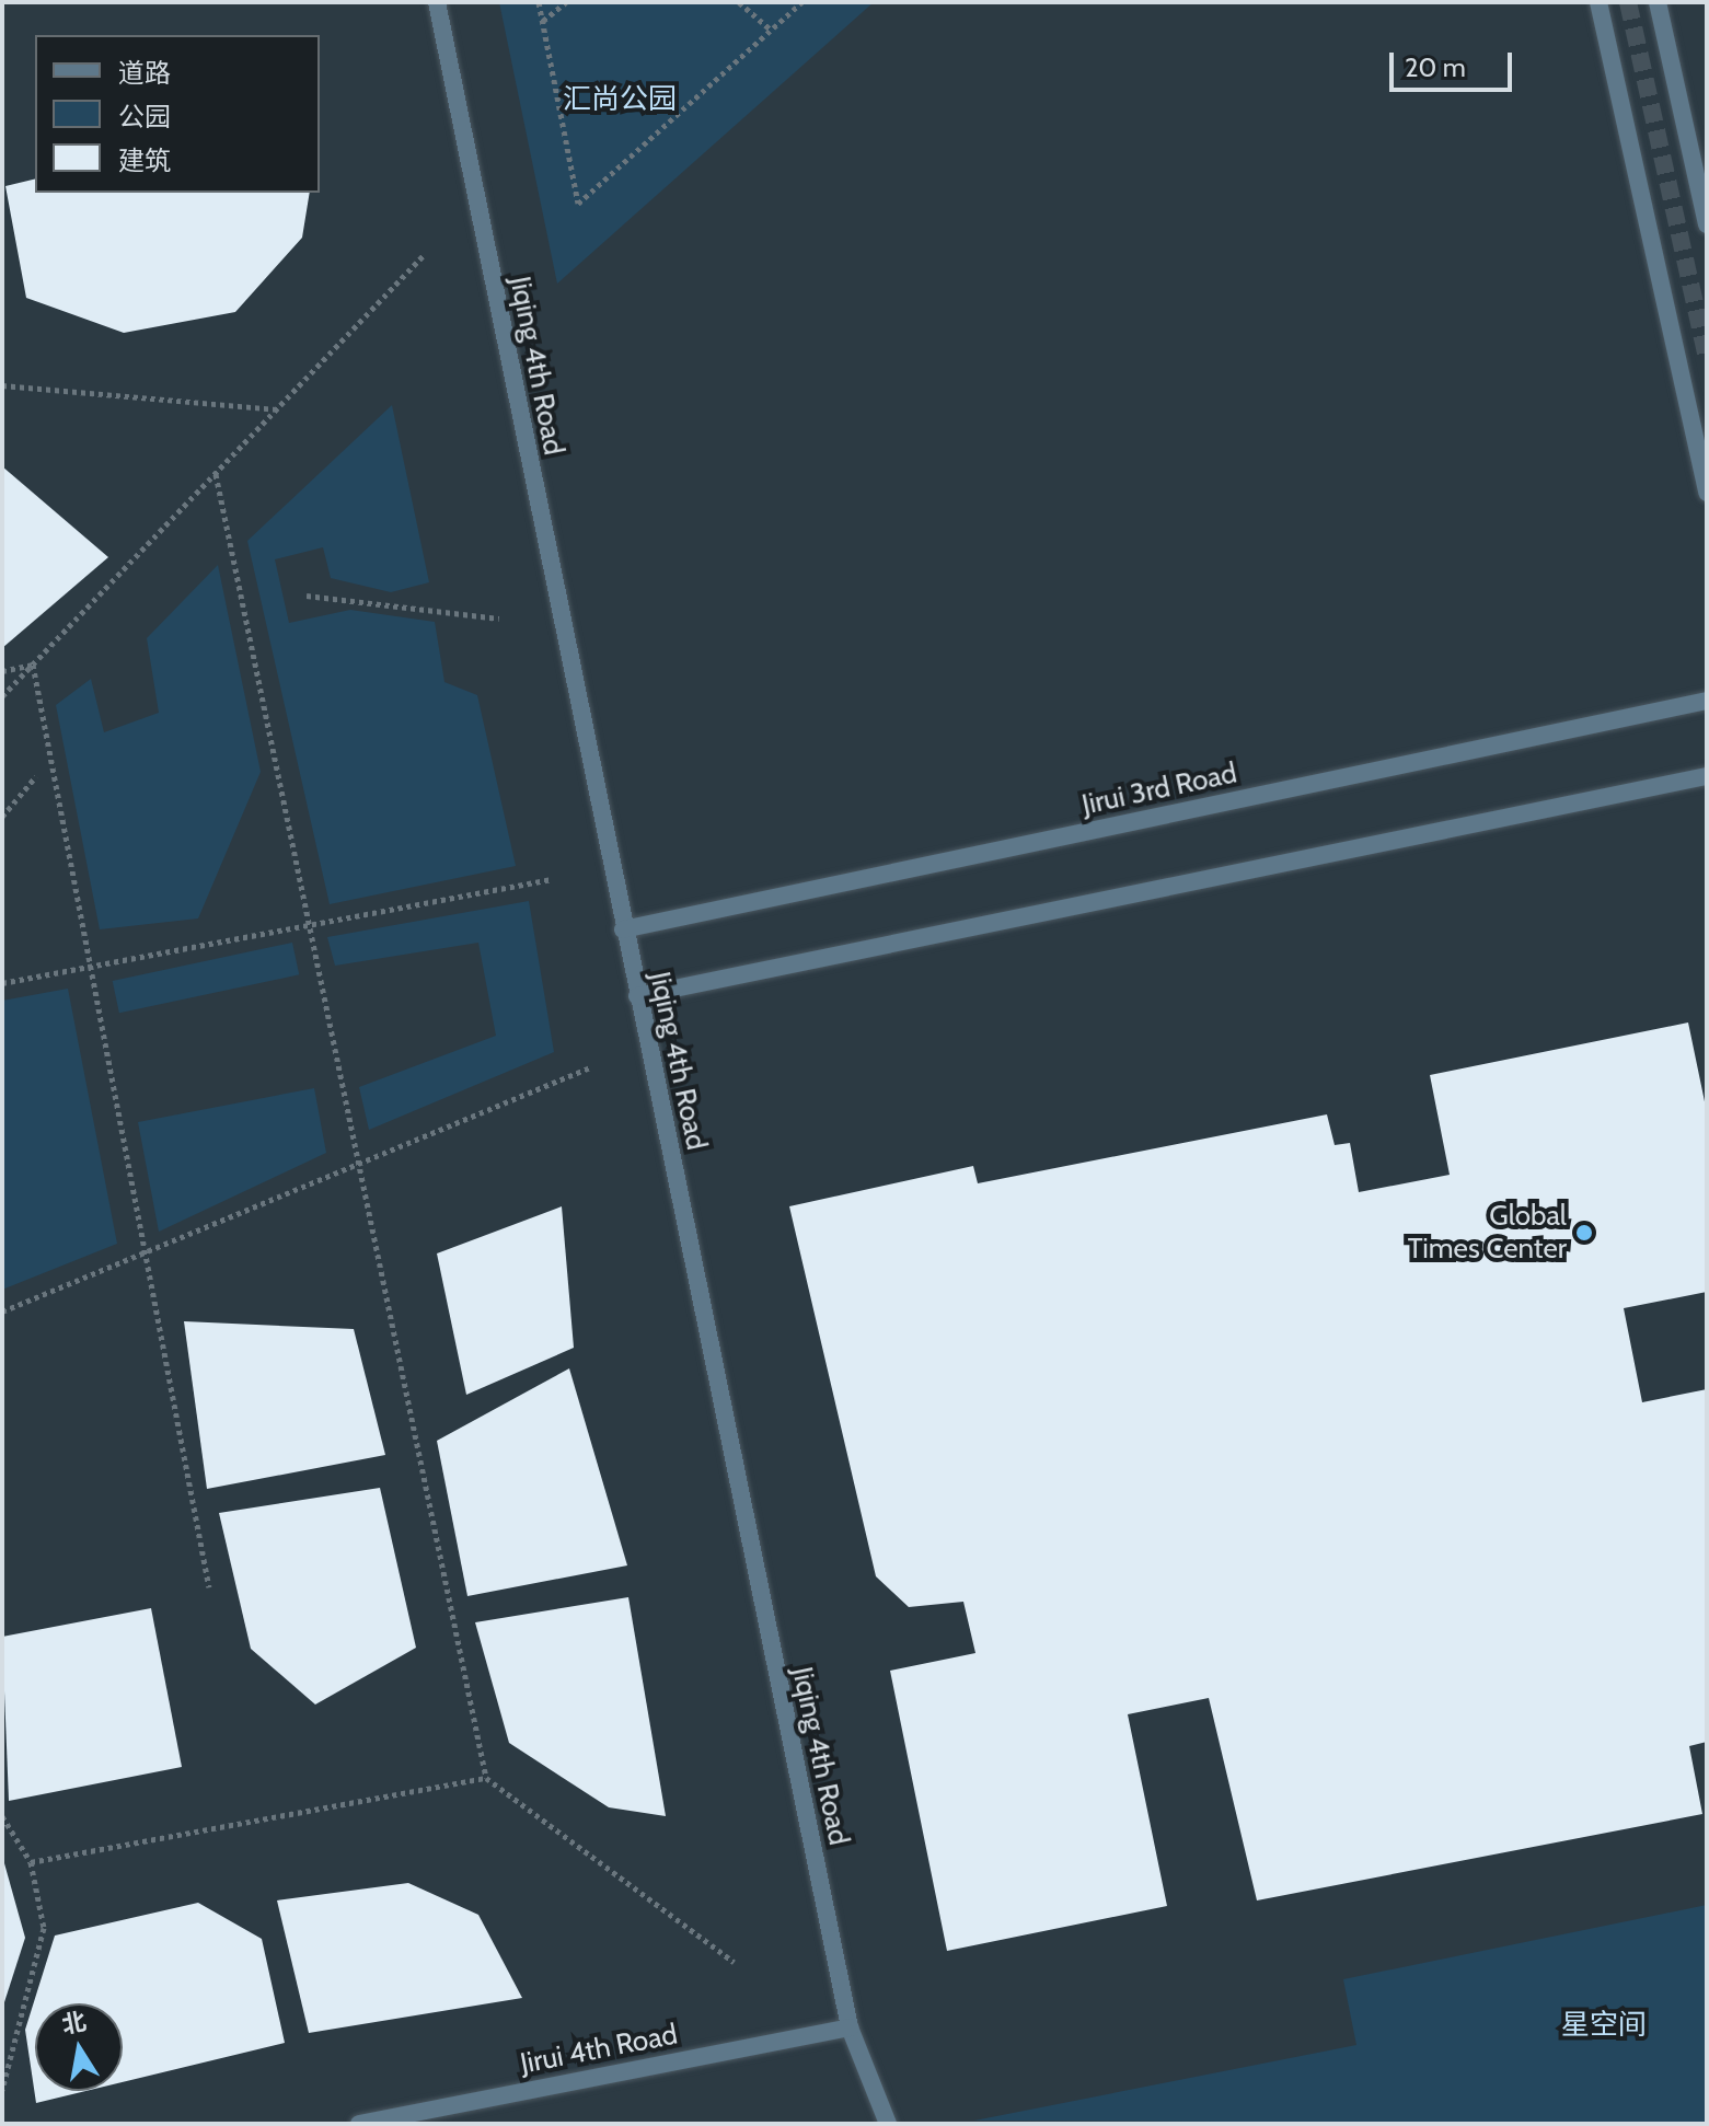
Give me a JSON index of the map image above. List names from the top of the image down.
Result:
{
  "streets": {
    "street": ["Jiqing 4th Road", "Jirui 3rd Road", "Jirui 4th Road"]
  },
  "crossings": [
    ["Jiqing 4th Road", "Jirui 3rd Road"],
    ["Jiqing 4th Road", "Jirui 4th Road"]
  ],
  "parks": ["汇尚公园", "星空间"],
  "places": ["Global Times Center"],
  "legend": ["道路", "公园", "建筑"],
  "scale_bar": "20 m",
  "north": "top"
}
